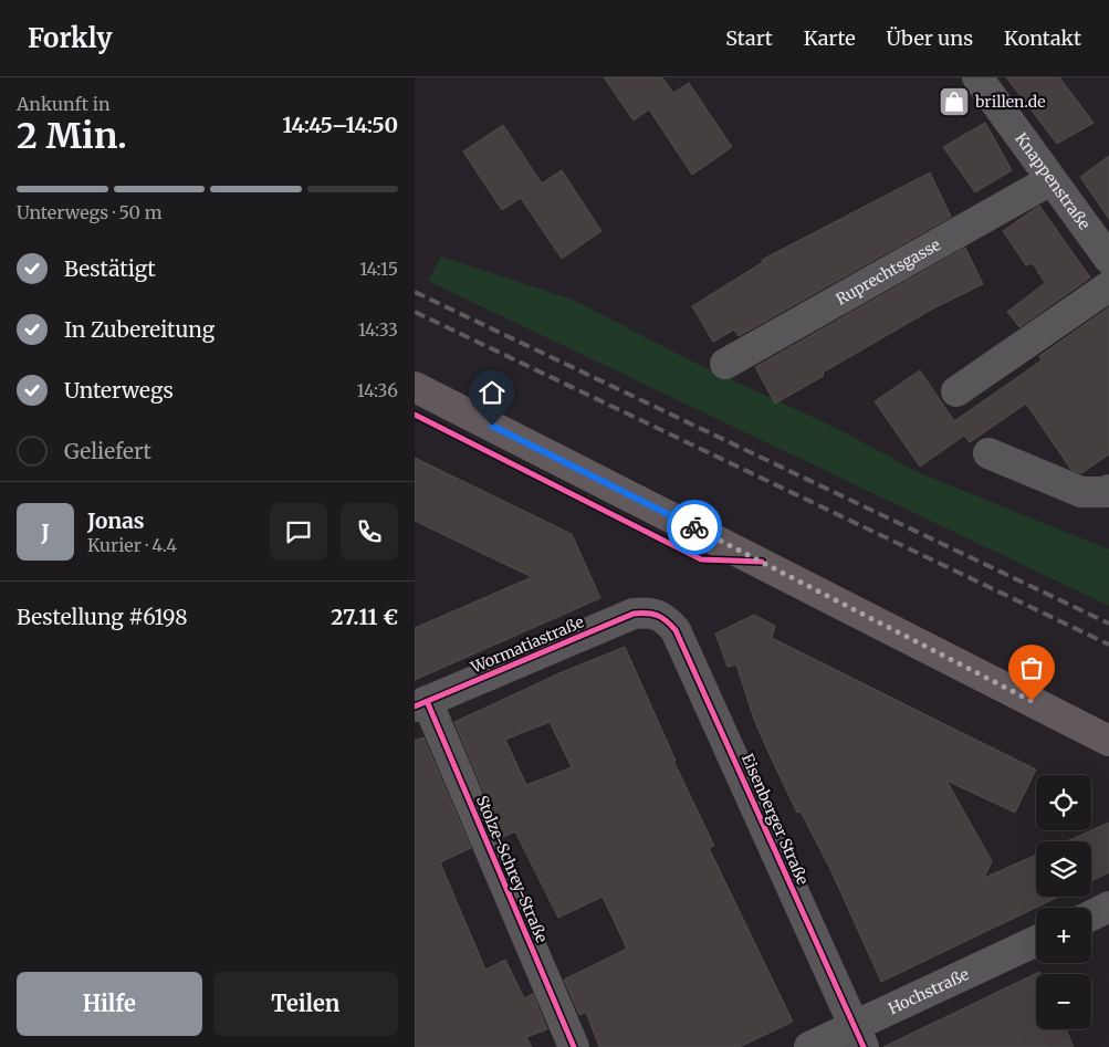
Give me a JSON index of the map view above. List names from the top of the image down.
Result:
{
  "streets": {
    "street": [
      "Knappenstraße",
      "Ruprechtsgasse",
      "Wormatiastraße",
      "Eisenberger Straße",
      "Stolze-Schrey-Straße",
      "Hochstraße"
    ]
  },
  "crossings": [
    ["Knappenstraße", "Ruprechtsgasse"],
    ["Wormatiastraße", "Eisenberger Straße"],
    ["Wormatiastraße", "Stolze-Schrey-Straße"],
    ["Eisenberger Straße", "Hochstraße"]
  ],
  "places": {
    "shop": ["brillen.de"]
  },
  "page": {
    "header": "Forkly",
    "nav": [
      "Start",
      "Karte",
      "Über uns",
      "Kontakt"
    ],
    "heading": ["2 Min.", "Ankunft in", "14:45–14:50"],
    "panel": [
      "Jonas",
      "Kurier · 4.4",
      "Bestellung #6198",
      "27.11 €"
    ],
    "bar": "Unterwegs · 50 m",
    "list": [
      ["Bestätigt", "14:15"],
      ["In Zubereitung", "14:33"],
      ["Unterwegs", "14:36"],
      "Geliefert"
    ],
    "round": "J",
    "map_buttons": ["+", "−"],
    "buttons": ["Hilfe", "Teilen"]
  }
}
